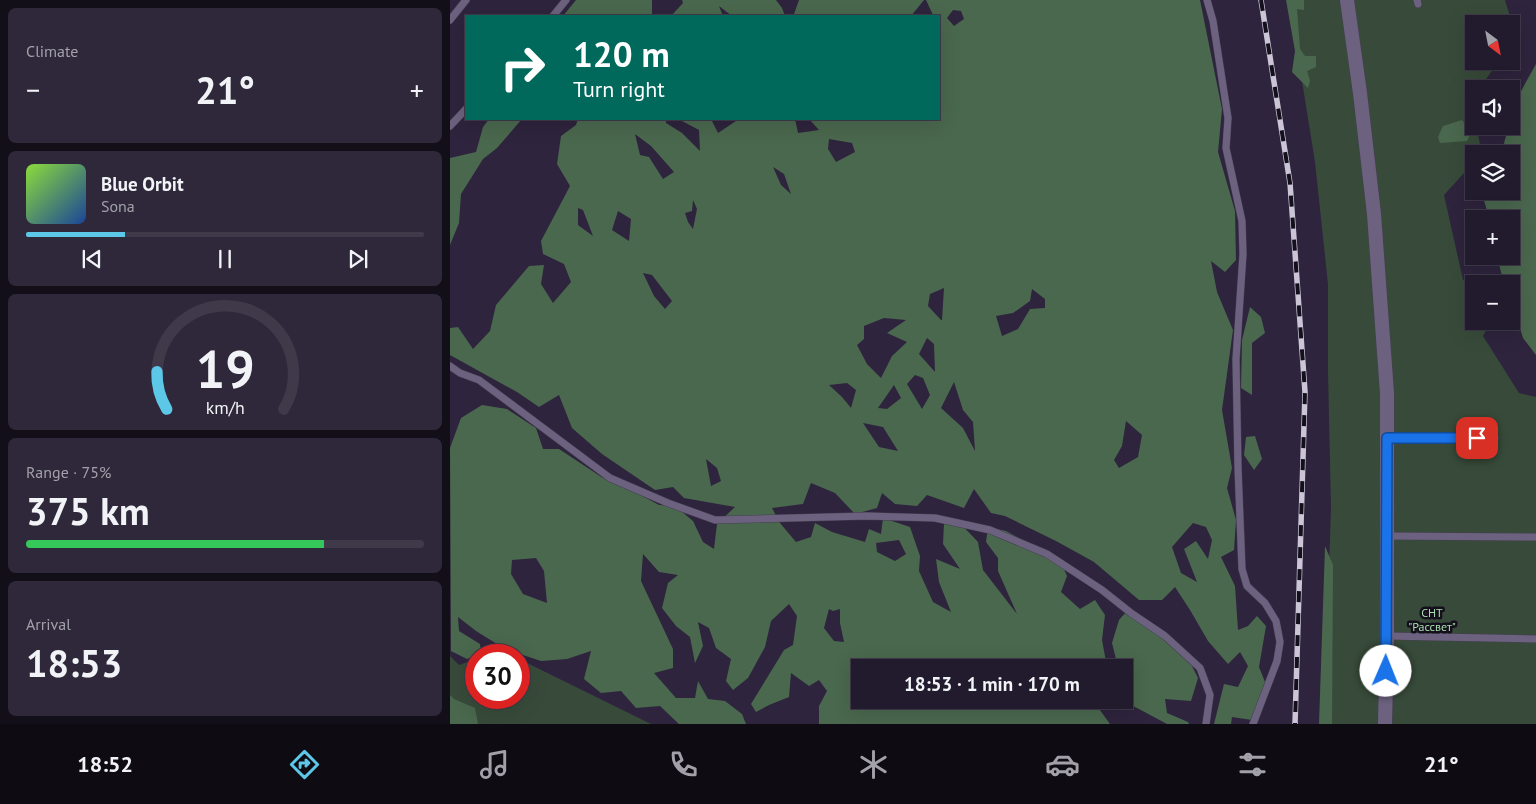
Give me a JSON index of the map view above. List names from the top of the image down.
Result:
{
  "parks": ["СНТ \"Рассвет\""],
  "north": "bottom right",
  "page": {
    "tile": [
      "Climate",
      ["Range · 75%", "375 km"],
      ["Arrival", "18:53"]
    ],
    "map_buttons": ["+", "−"],
    "turn": ["120 m", "Turn right"],
    "heat": ["−", "21°", "+"],
    "song": ["Blue Orbit", "Sona"],
    "limit": "30",
    "trip": "18:53 · 1 min · 170 m",
    "tabs": ["18:52", "21°"],
    "gauge": ["19", "km/h"]
  }
}
